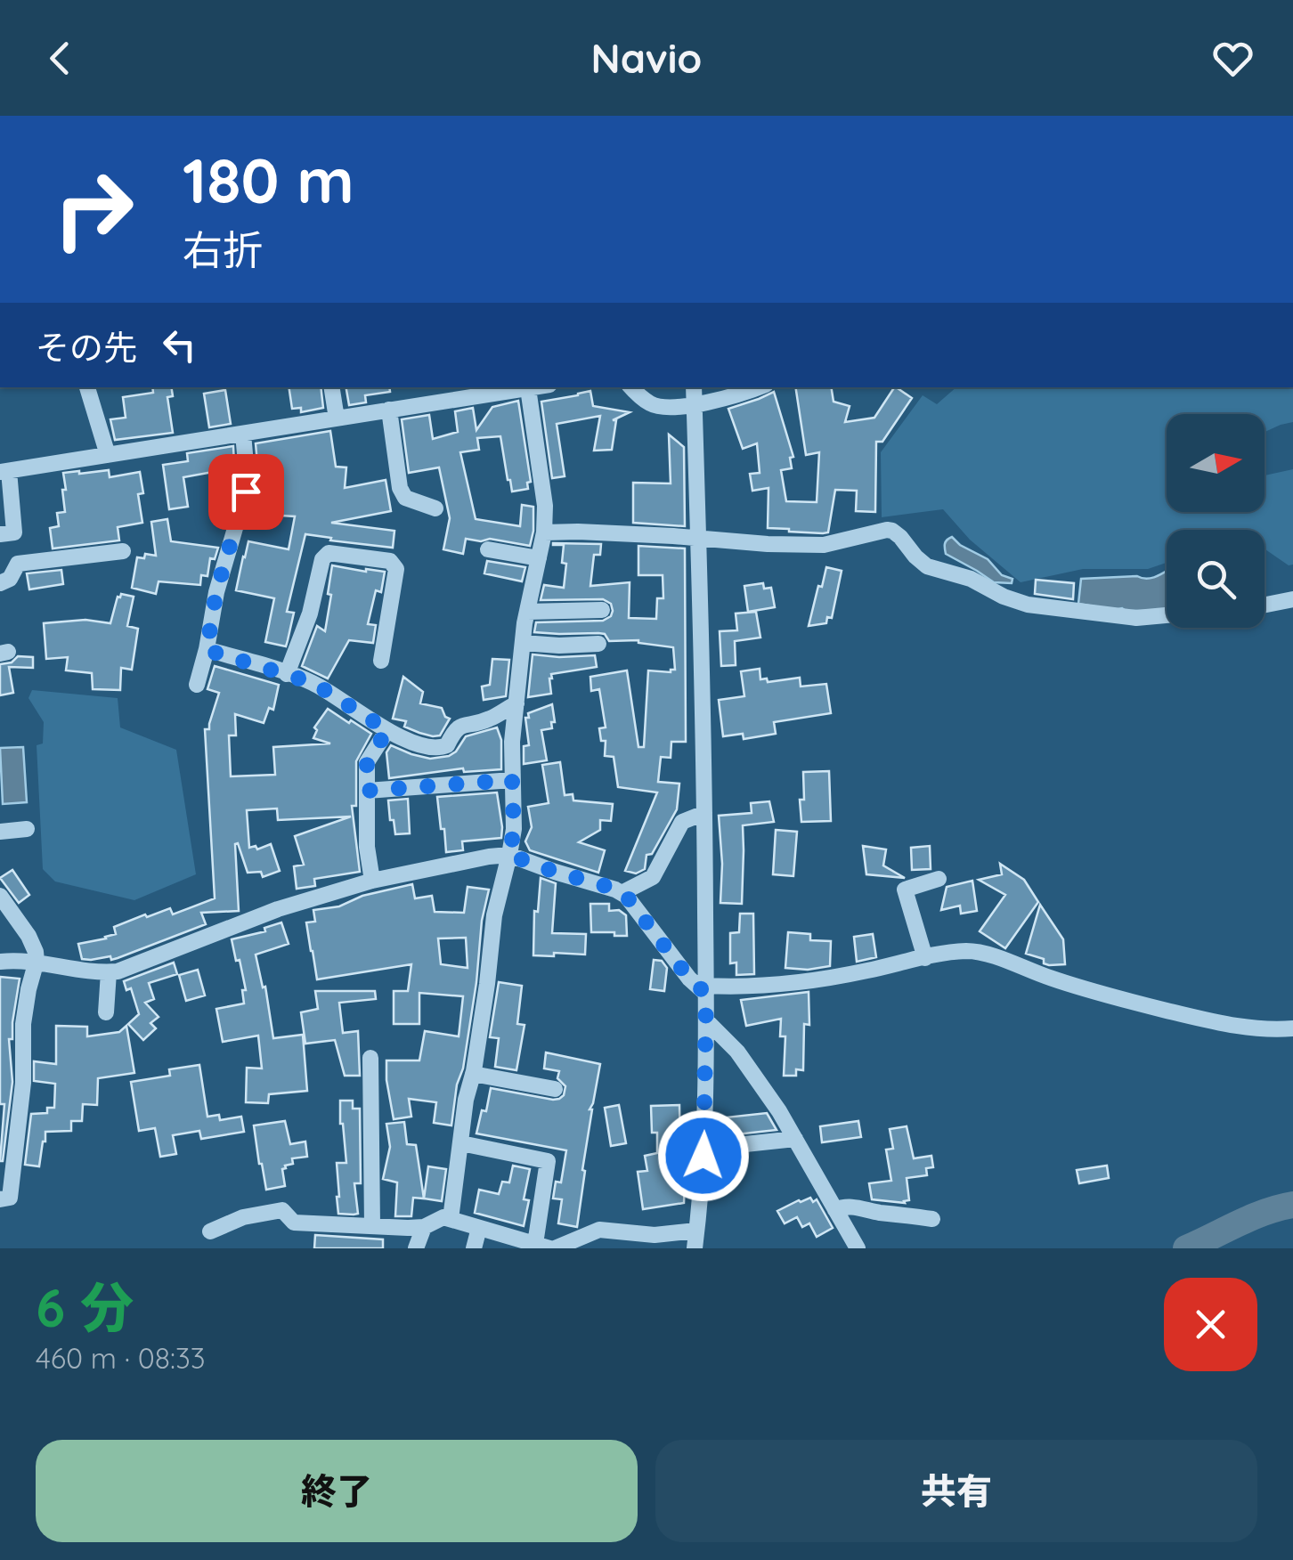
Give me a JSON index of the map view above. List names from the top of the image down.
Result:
{
  "north": "right",
  "page": {
    "header": "Navio",
    "turn": ["180 m", "右折"],
    "then": "その先",
    "heading": ["6 分", "460 m · 08:33"],
    "buttons": ["終了", "共有"]
  }
}
